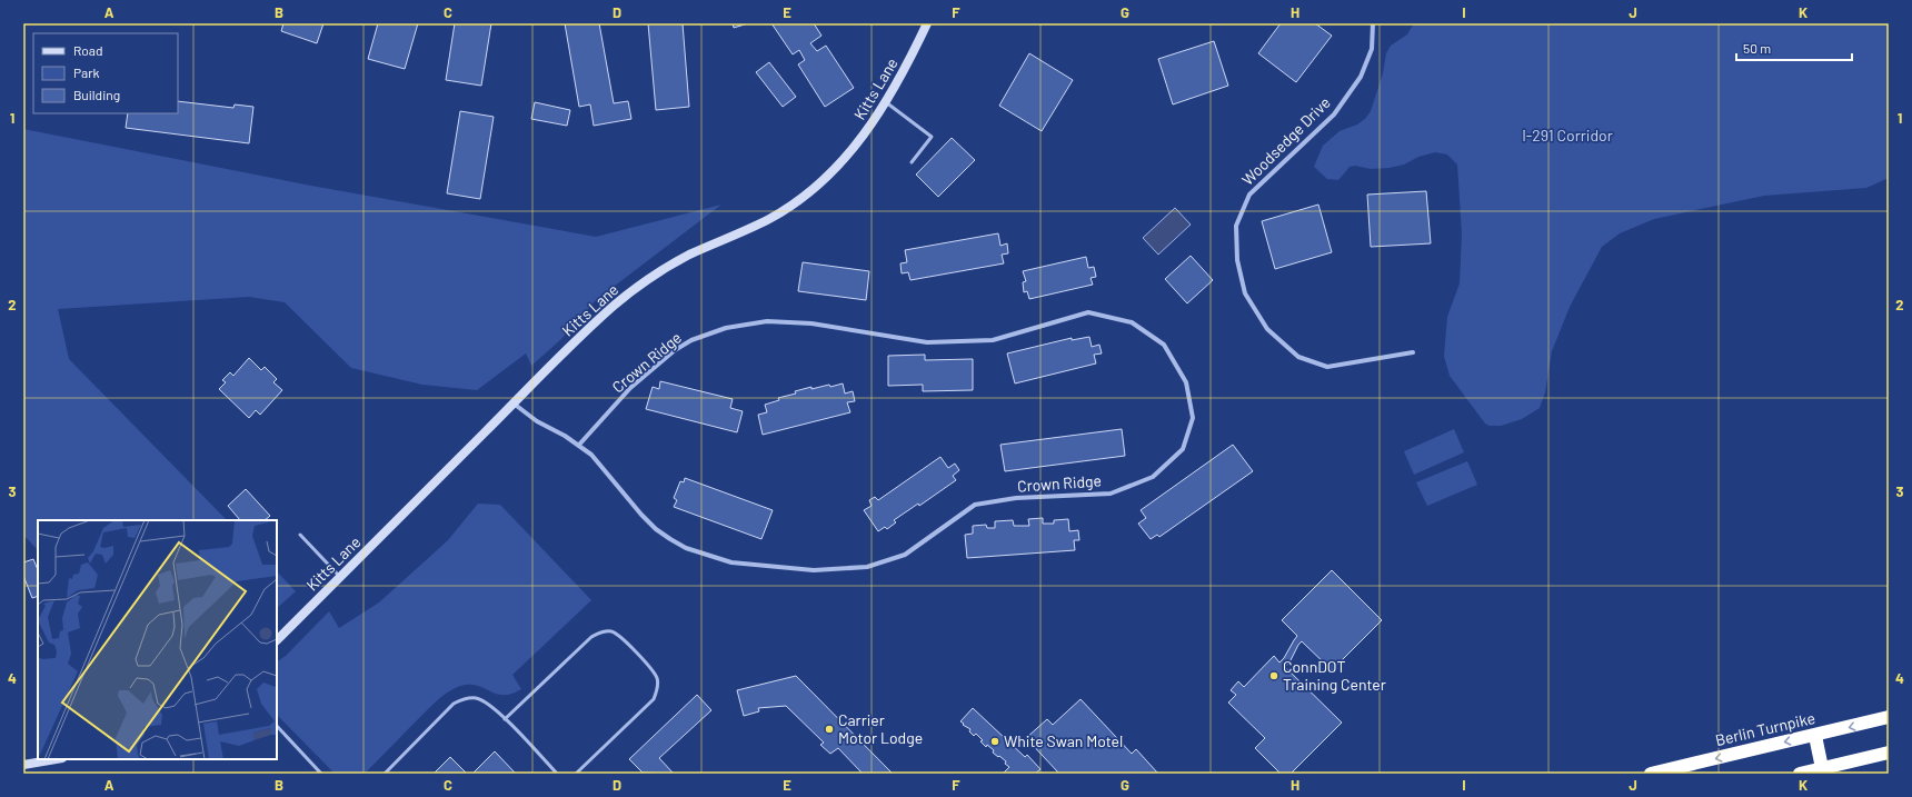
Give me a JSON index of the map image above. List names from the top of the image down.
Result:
{
  "streets": {
    "highway": ["Berlin Turnpike"],
    "street": ["Kitts Lane", "Woodsedge Drive", "Crown Ridge"]
  },
  "crossings": [
    ["Kitts Lane", "Crown Ridge"]
  ],
  "parks": ["I-291 Corridor"],
  "places": ["ConnDOT Training Center", "Carrier Motor Lodge", "White Swan Motel"],
  "legend": ["Road", "Park", "Building"],
  "scale_bar": "50 m",
  "grid": {
    "columns": [
      "A",
      "B",
      "C",
      "D",
      "E",
      "F",
      "G",
      "H",
      "I",
      "J",
      "K"
    ],
    "rows": [
      "1",
      "2",
      "3",
      "4"
    ]
  }
}
